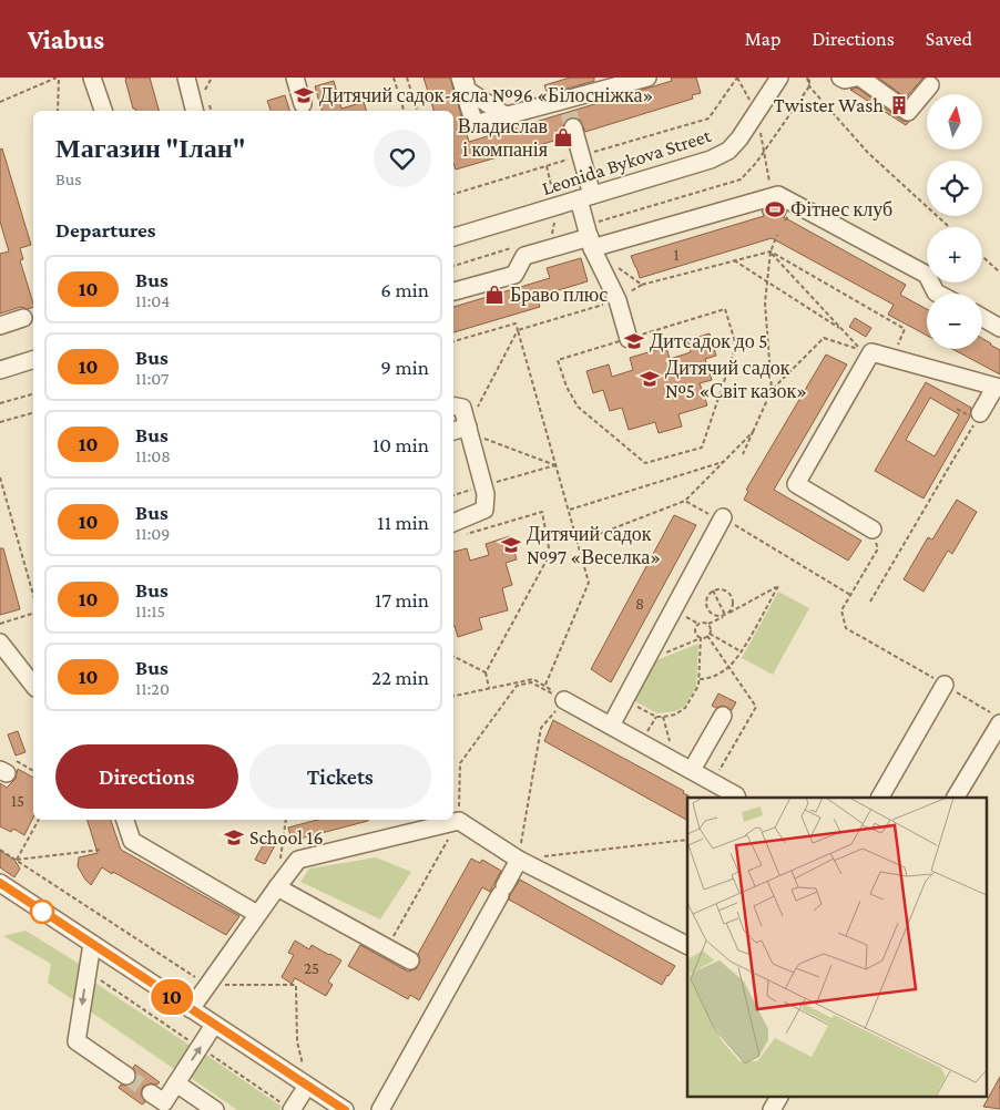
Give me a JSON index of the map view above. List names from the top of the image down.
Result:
{
  "streets": {
    "street": ["Leonida Bykova Street"]
  },
  "places": {
    "school or university": [
      "Дитячий садок-ясла №96 «Білосніжка»",
      "Дитсадок до 5",
      "Дитячий садок №5 «Світ казок»",
      "Дитячий садок №97 «Веселка»",
      "School 16"
    ],
    "building": ["Twister Wash"],
    "shop": ["Владислав і компанія", "Браво плюс"],
    "sports": ["Фітнес клуб"]
  },
  "lines": ["bus line 10"],
  "house_numbers": [
    "1",
    "8",
    "15",
    "25"
  ],
  "north": "top",
  "page": {
    "header": "Viabus",
    "nav": ["Map", "Directions", "Saved"],
    "on_map": "10",
    "map_buttons": ["+", "−"],
    "heading": [
      ["Магазин \"Ілан\"", "Bus"],
      "Departures"
    ],
    "list": [
      {
        "mark": "10",
        "name": "Bus",
        "note": "11:04",
        "value": "6 min"
      },
      {
        "mark": "10",
        "name": "Bus",
        "note": "11:07",
        "value": "9 min"
      },
      {
        "mark": "10",
        "name": "Bus",
        "note": "11:08",
        "value": "10 min"
      },
      {
        "mark": "10",
        "name": "Bus",
        "note": "11:09",
        "value": "11 min"
      },
      {
        "mark": "10",
        "name": "Bus",
        "note": "11:15",
        "value": "17 min"
      },
      {
        "mark": "10",
        "name": "Bus",
        "note": "11:20",
        "value": "22 min"
      }
    ],
    "buttons": ["Directions", "Tickets"]
  }
}
